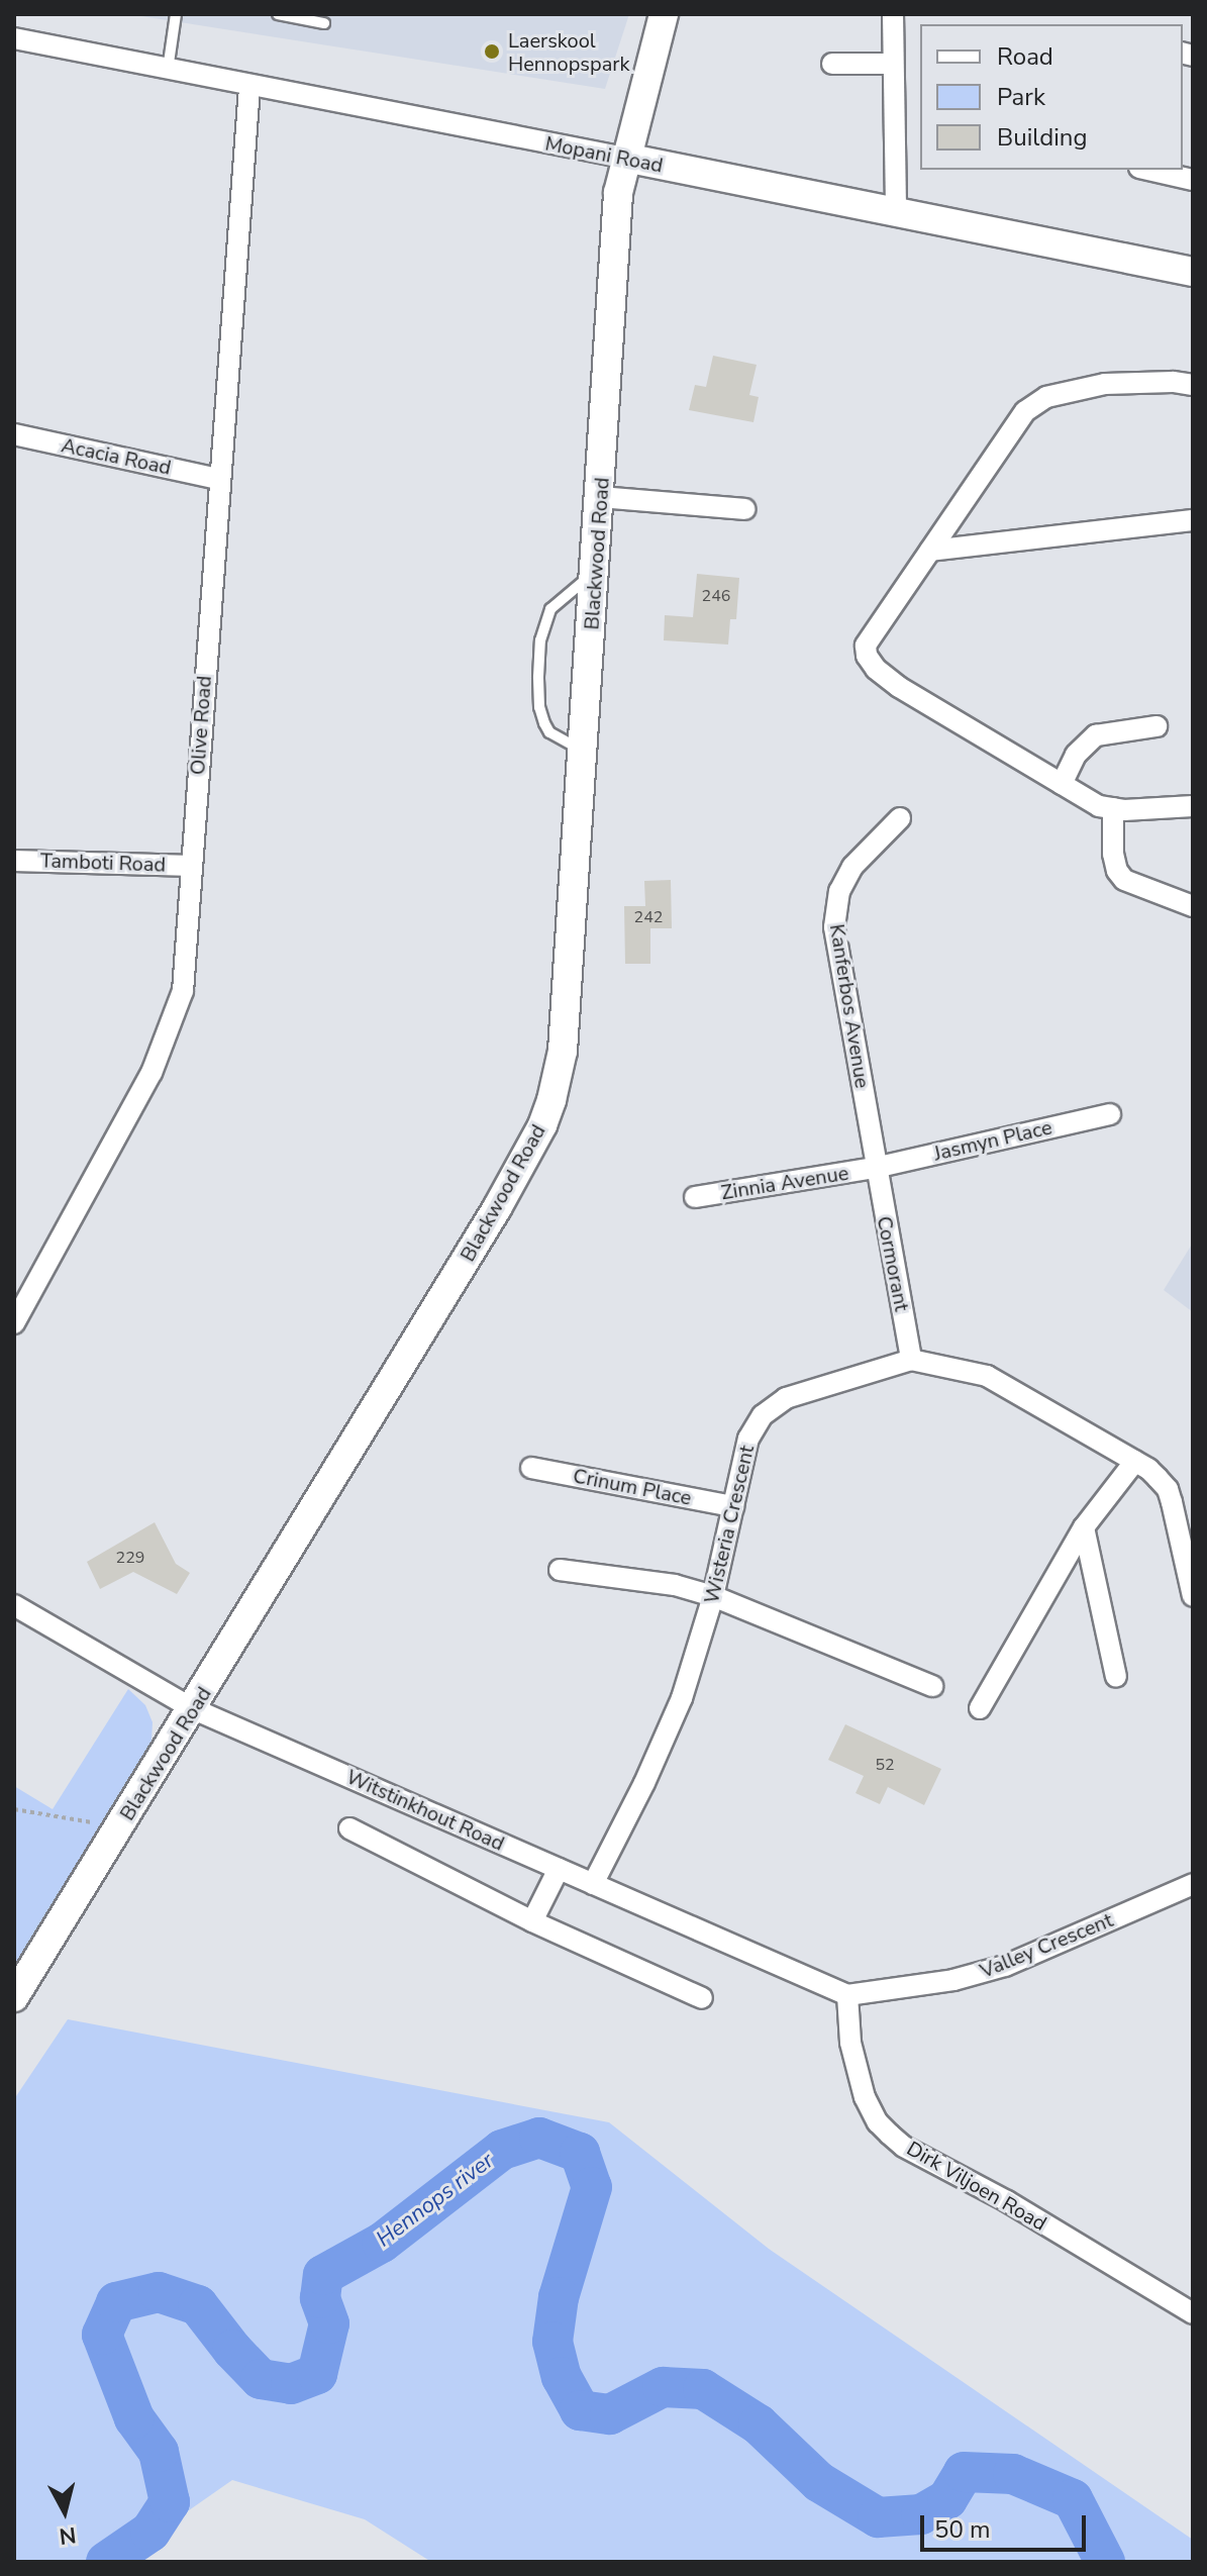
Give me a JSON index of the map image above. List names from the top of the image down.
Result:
{
  "streets": {
    "street": [
      "Mopani Road",
      "Acacia Road",
      "Blackwood Road",
      "Olive Road",
      "Tamboti Road",
      "Kanferbos Avenue",
      "Jasmyn Place",
      "Zinnia Avenue",
      "Cormorant",
      "Crinum Place",
      "Wisteria Crescent",
      "Witstinkhout Road",
      "Valley Crescent",
      "Dirk Viljoen Road"
    ]
  },
  "crossings": [
    ["Mopani Road", "Blackwood Road"],
    ["Mopani Road", "Olive Road"],
    ["Acacia Road", "Olive Road"],
    ["Blackwood Road", "Witstinkhout Road"],
    ["Olive Road", "Tamboti Road"],
    ["Kanferbos Avenue", "Jasmyn Place"],
    ["Kanferbos Avenue", "Zinnia Avenue"],
    ["Kanferbos Avenue", "Cormorant"],
    ["Jasmyn Place", "Zinnia Avenue"],
    ["Jasmyn Place", "Cormorant"],
    ["Zinnia Avenue", "Cormorant"],
    ["Cormorant", "Wisteria Crescent"],
    ["Crinum Place", "Wisteria Crescent"],
    ["Wisteria Crescent", "Witstinkhout Road"],
    ["Witstinkhout Road", "Valley Crescent"],
    ["Witstinkhout Road", "Dirk Viljoen Road"],
    ["Valley Crescent", "Dirk Viljoen Road"]
  ],
  "water": ["Hennops river"],
  "places": ["Laerskool Hennopspark"],
  "house_numbers": [
    "246",
    "242",
    "229",
    "52"
  ],
  "legend": ["Road", "Park", "Building"],
  "scale_bar": "50 m",
  "north": "bottom"
}
